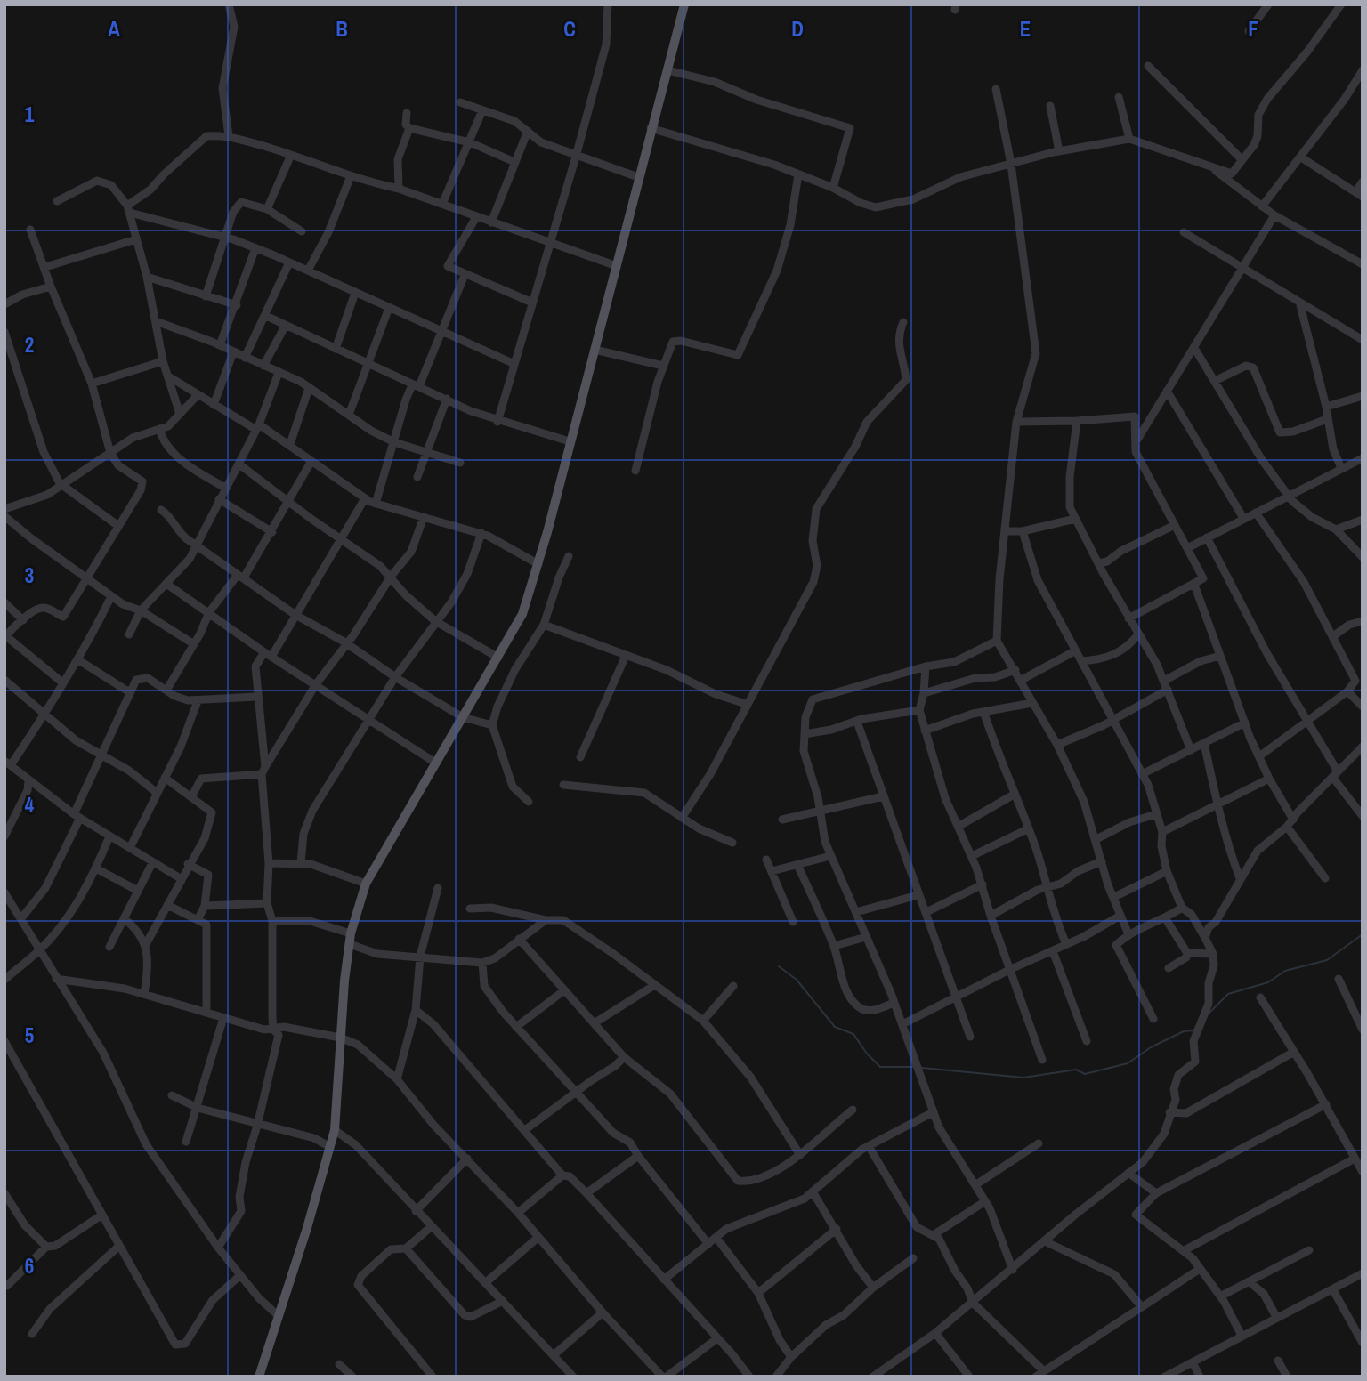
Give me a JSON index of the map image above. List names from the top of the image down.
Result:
{
  "grid": {
    "columns": [
      "A",
      "B",
      "C",
      "D",
      "E",
      "F"
    ],
    "rows": [
      "1",
      "2",
      "3",
      "4",
      "5",
      "6"
    ]
  }
}
